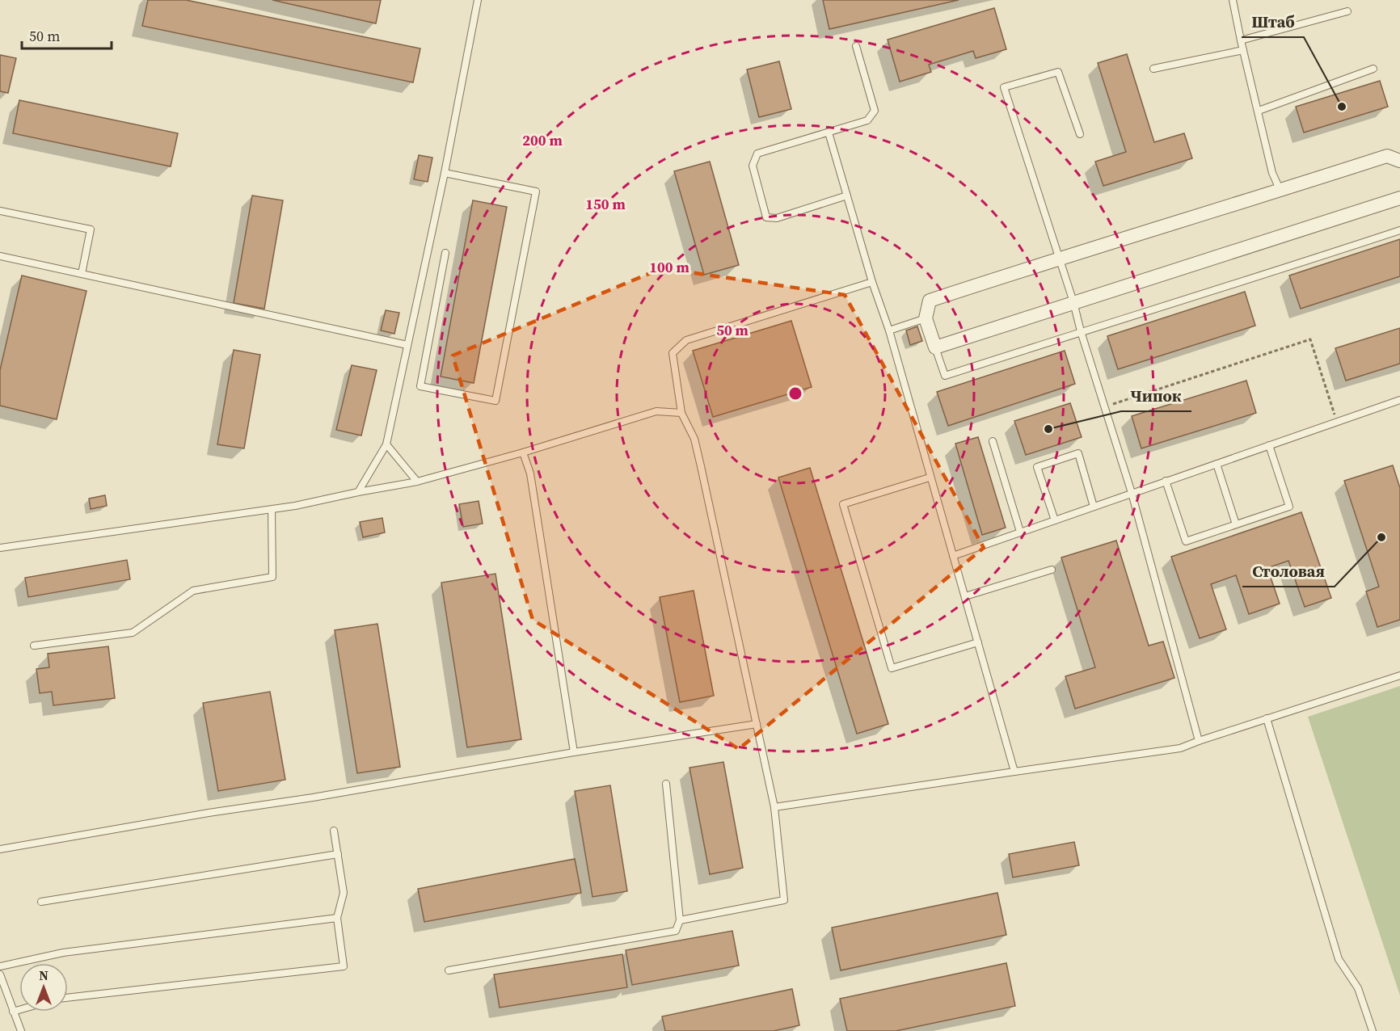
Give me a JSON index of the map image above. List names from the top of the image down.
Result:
{
  "places": ["Штаб", "Чипок", "Столовая"],
  "scale_bar": "50 m",
  "north": "top",
  "rings": [
    "200 m",
    "150 m",
    "100 m",
    "50 m"
  ]
}
